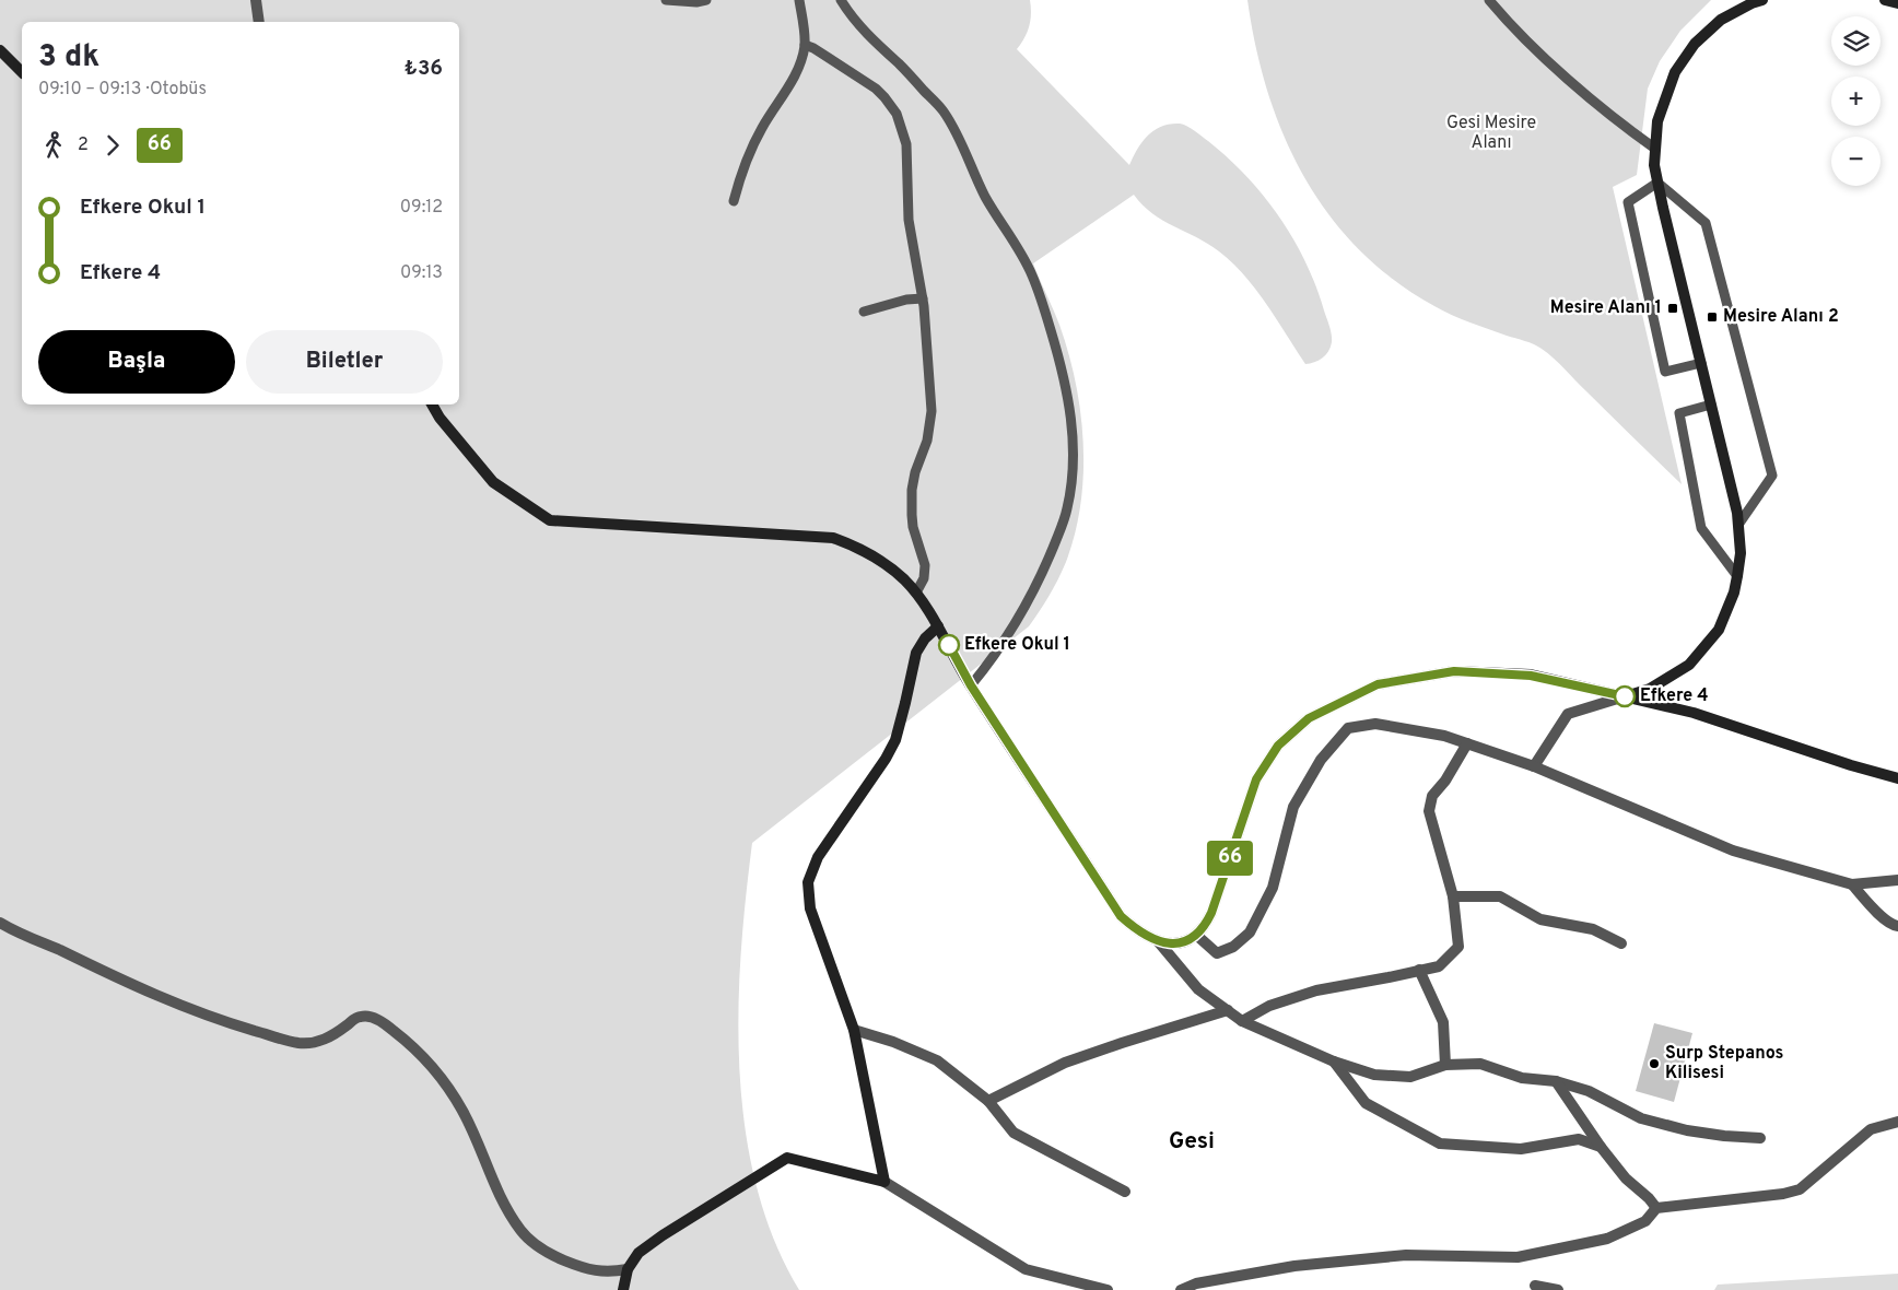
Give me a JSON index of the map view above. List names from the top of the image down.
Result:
{
  "districts": ["Gesi"],
  "parks": ["Gesi Mesire Alanı"],
  "places": {
    "transit": ["Mesire Alanı 1", "Mesire Alanı 2"],
    "other": ["Efkere Okul 1", "Efkere 4", "Surp Stepanos Kilisesi"]
  },
  "lines": ["bus line 66"],
  "page": {
    "on_map": "66",
    "map_buttons": ["+", "−"],
    "heading": ["3 dk", "09:10 – 09:13 · Otobüs", "₺36"],
    "legs": ["2", "66"],
    "list": [
      {
        "name": "Efkere Okul 1",
        "value": "09:12"
      },
      {
        "name": "Efkere 4",
        "value": "09:13"
      }
    ],
    "buttons": ["Başla", "Biletler"]
  }
}
